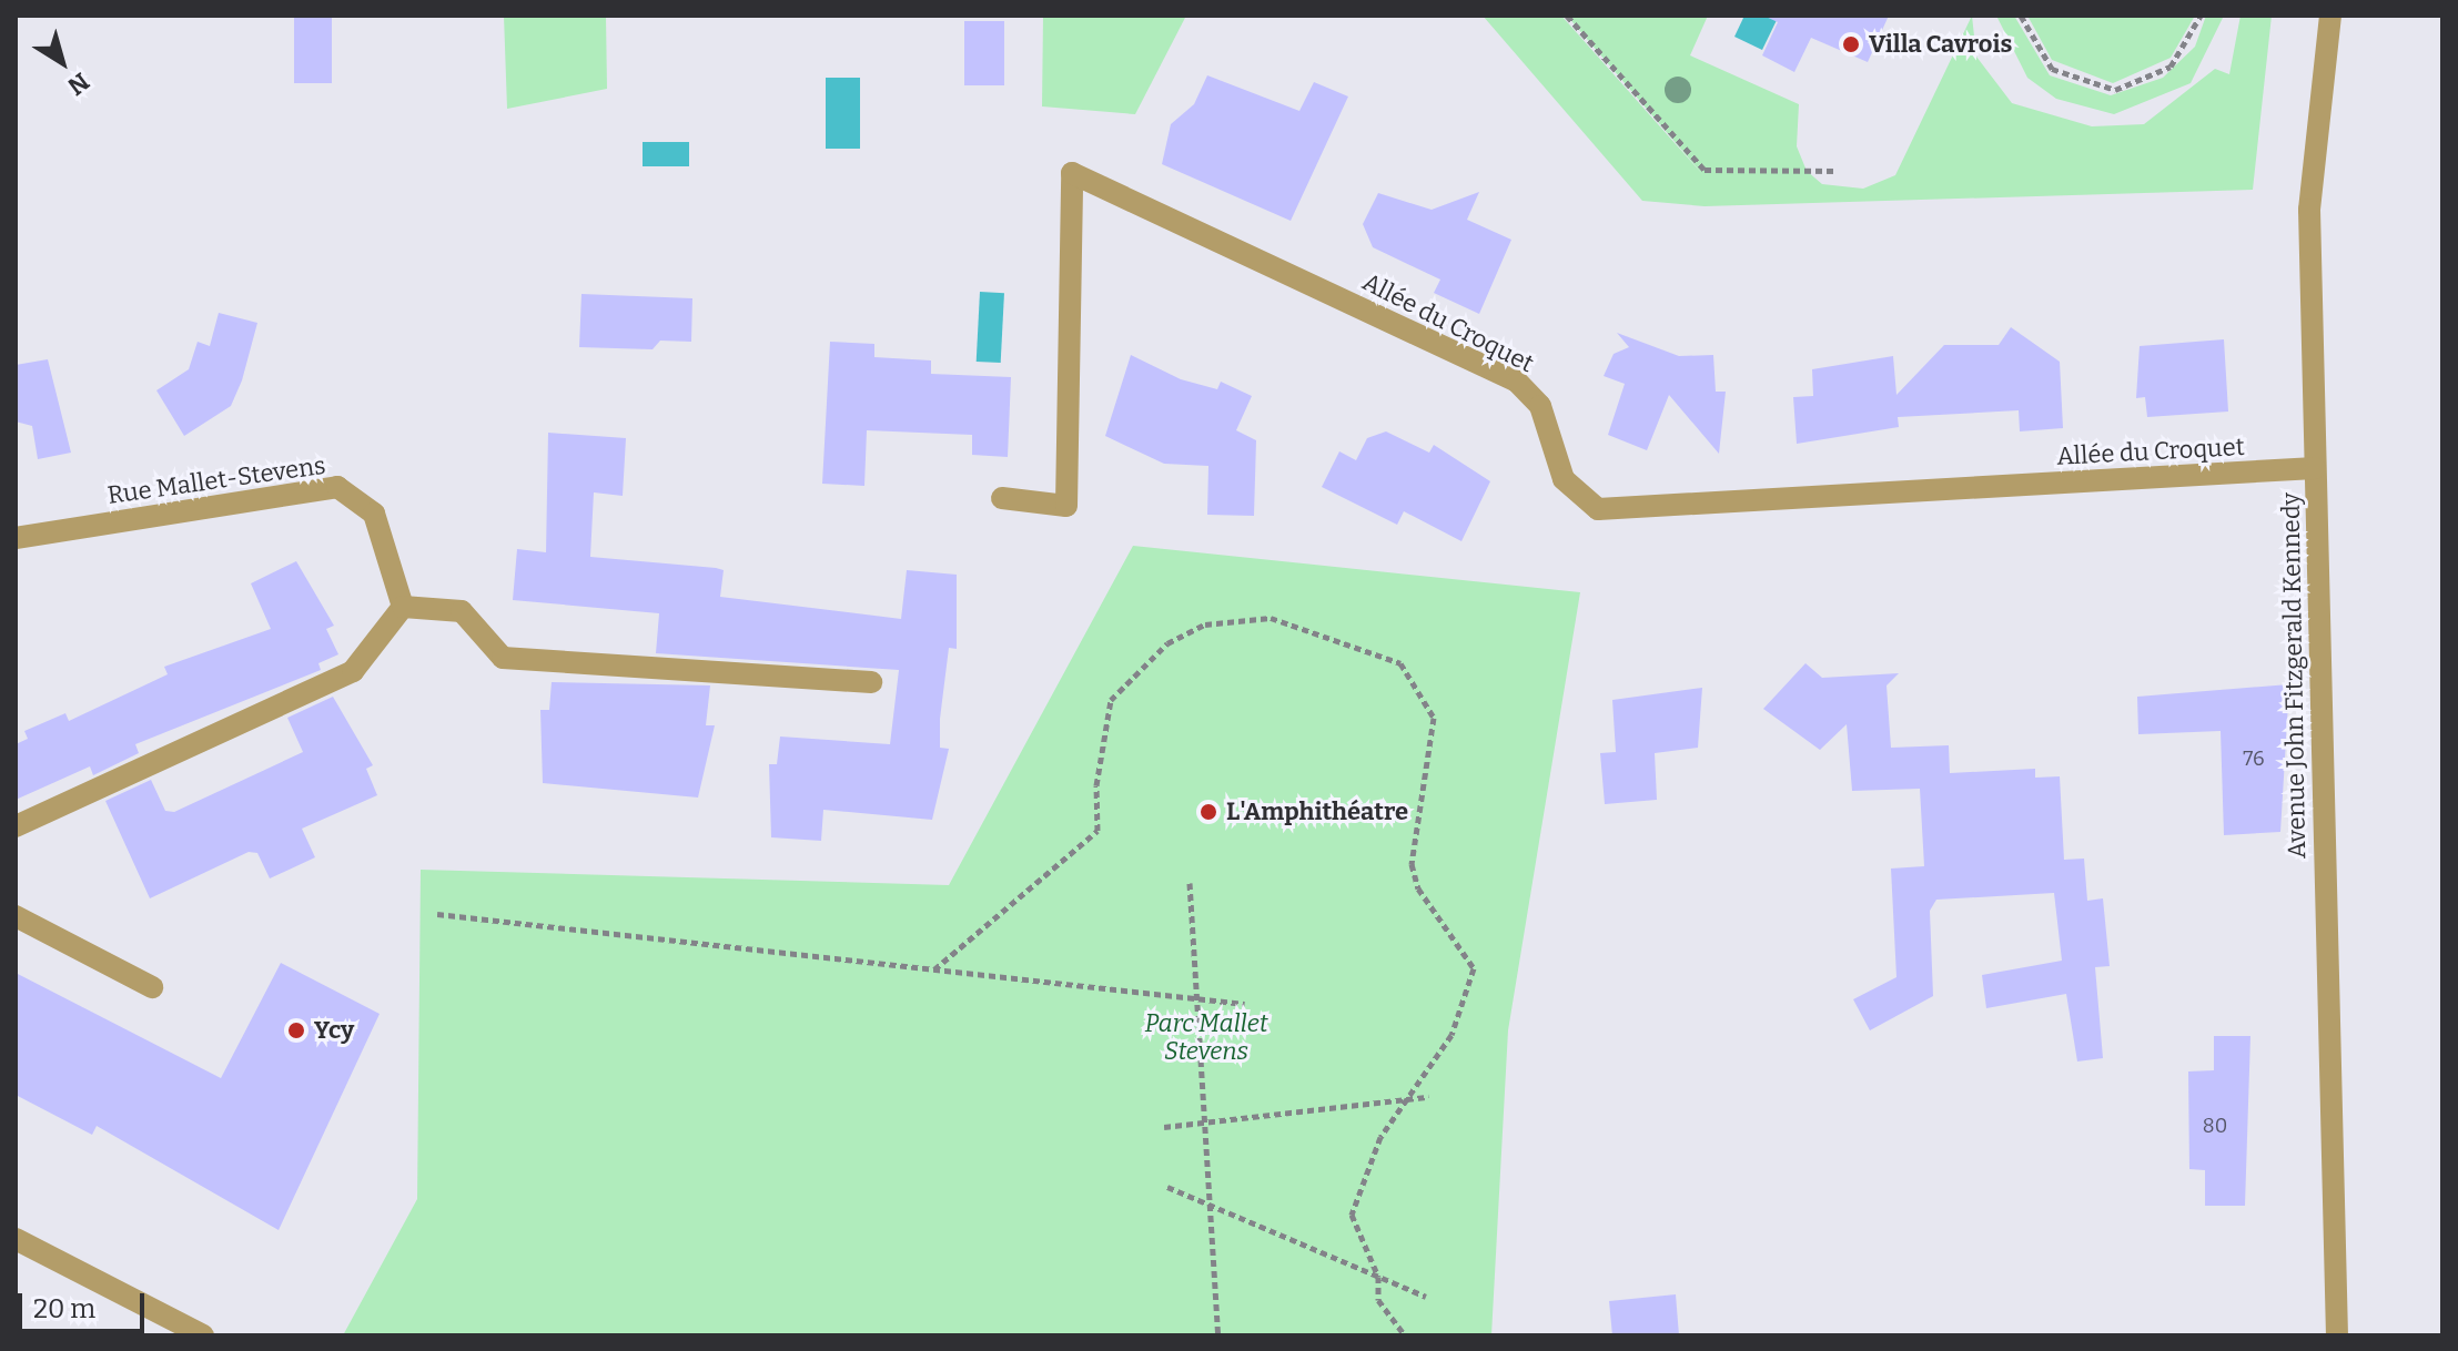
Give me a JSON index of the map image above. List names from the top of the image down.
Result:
{
  "streets": {
    "street": ["Allée du Croquet", "Rue Mallet-Stevens", "Avenue John Fitzgerald Kennedy"]
  },
  "crossings": [
    ["Allée du Croquet", "Avenue John Fitzgerald Kennedy"]
  ],
  "parks": ["Parc Mallet Stevens"],
  "places": ["Villa Cavrois", "L'Amphithéatre", "Ycy"],
  "house_numbers": ["76", "80"],
  "scale_bar": "20 m",
  "north": "bottom right"
}
